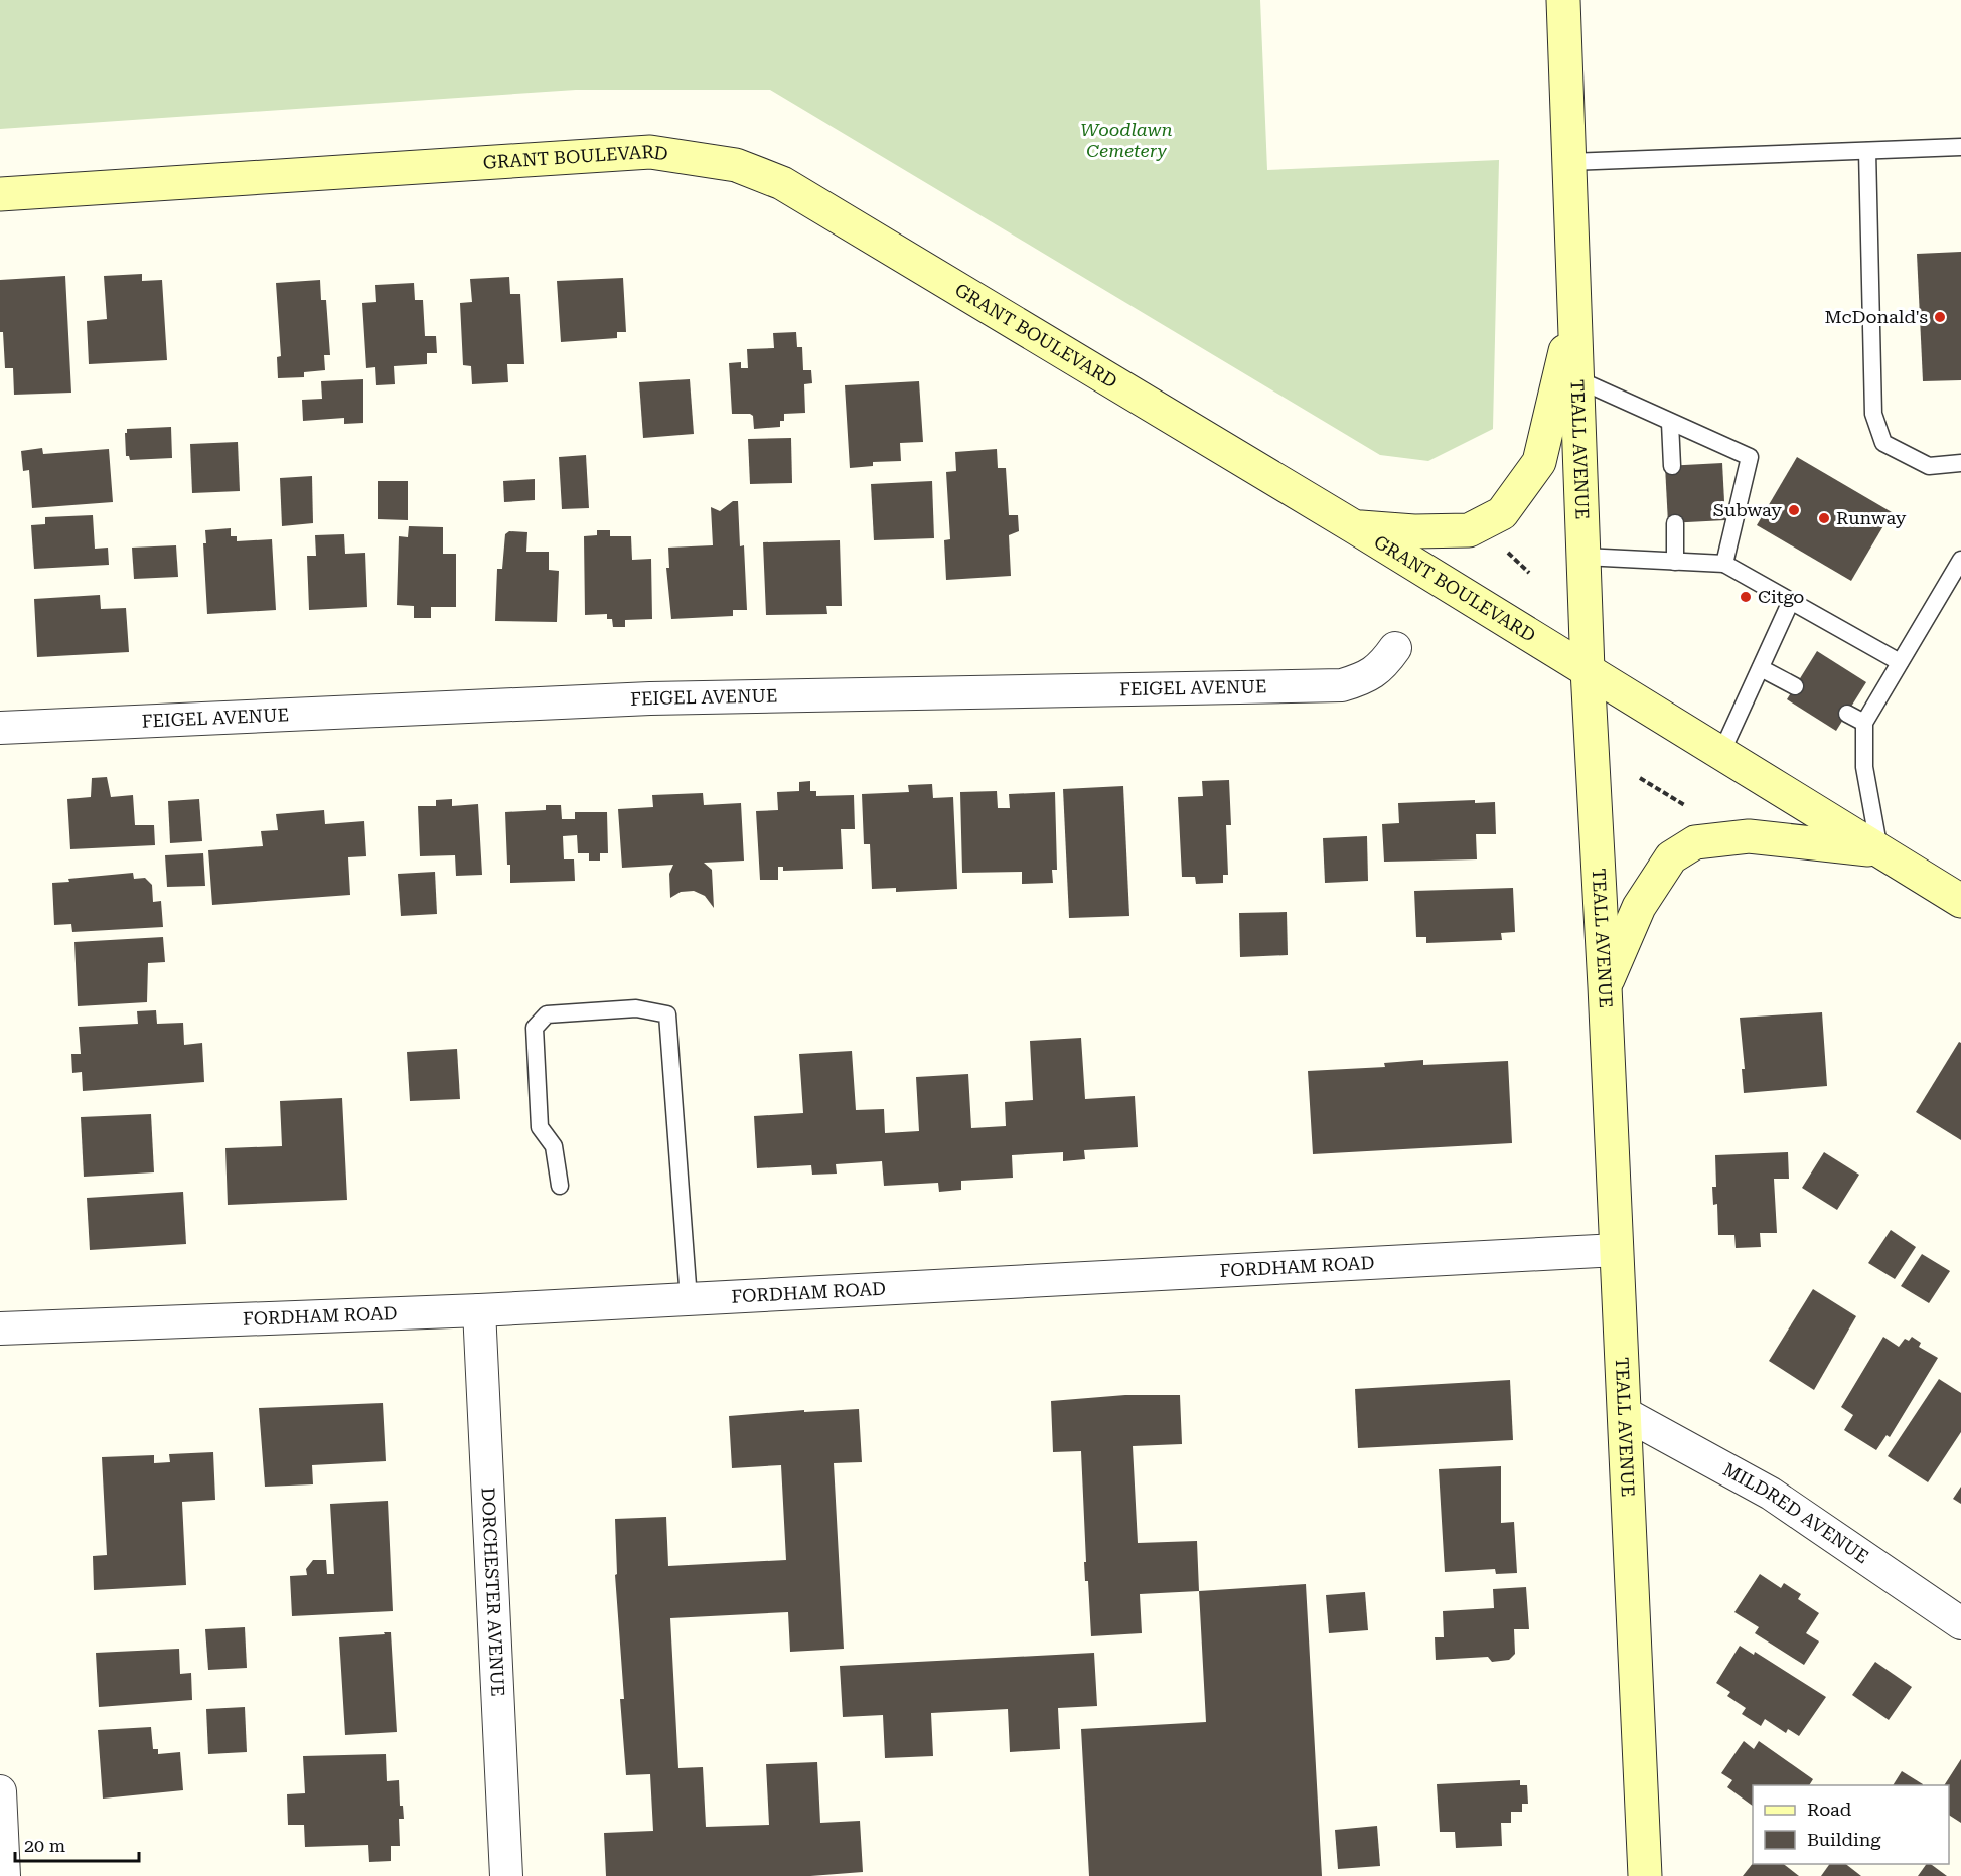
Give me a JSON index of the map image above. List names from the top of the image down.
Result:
{
  "streets": {
    "street": [
      "GRANT BOULEVARD",
      "TEALL AVENUE",
      "FEIGEL AVENUE",
      "FORDHAM ROAD",
      "MILDRED AVENUE",
      "DORCHESTER AVENUE"
    ]
  },
  "crossings": [
    ["GRANT BOULEVARD", "TEALL AVENUE"],
    ["TEALL AVENUE", "FORDHAM ROAD"],
    ["TEALL AVENUE", "MILDRED AVENUE"],
    ["FORDHAM ROAD", "DORCHESTER AVENUE"]
  ],
  "parks": ["Woodlawn Cemetery"],
  "places": [
    "McDonald's",
    "Subway",
    "Runway",
    "Citgo"
  ],
  "legend": ["Road", "Building"],
  "scale_bar": "20 m"
}
